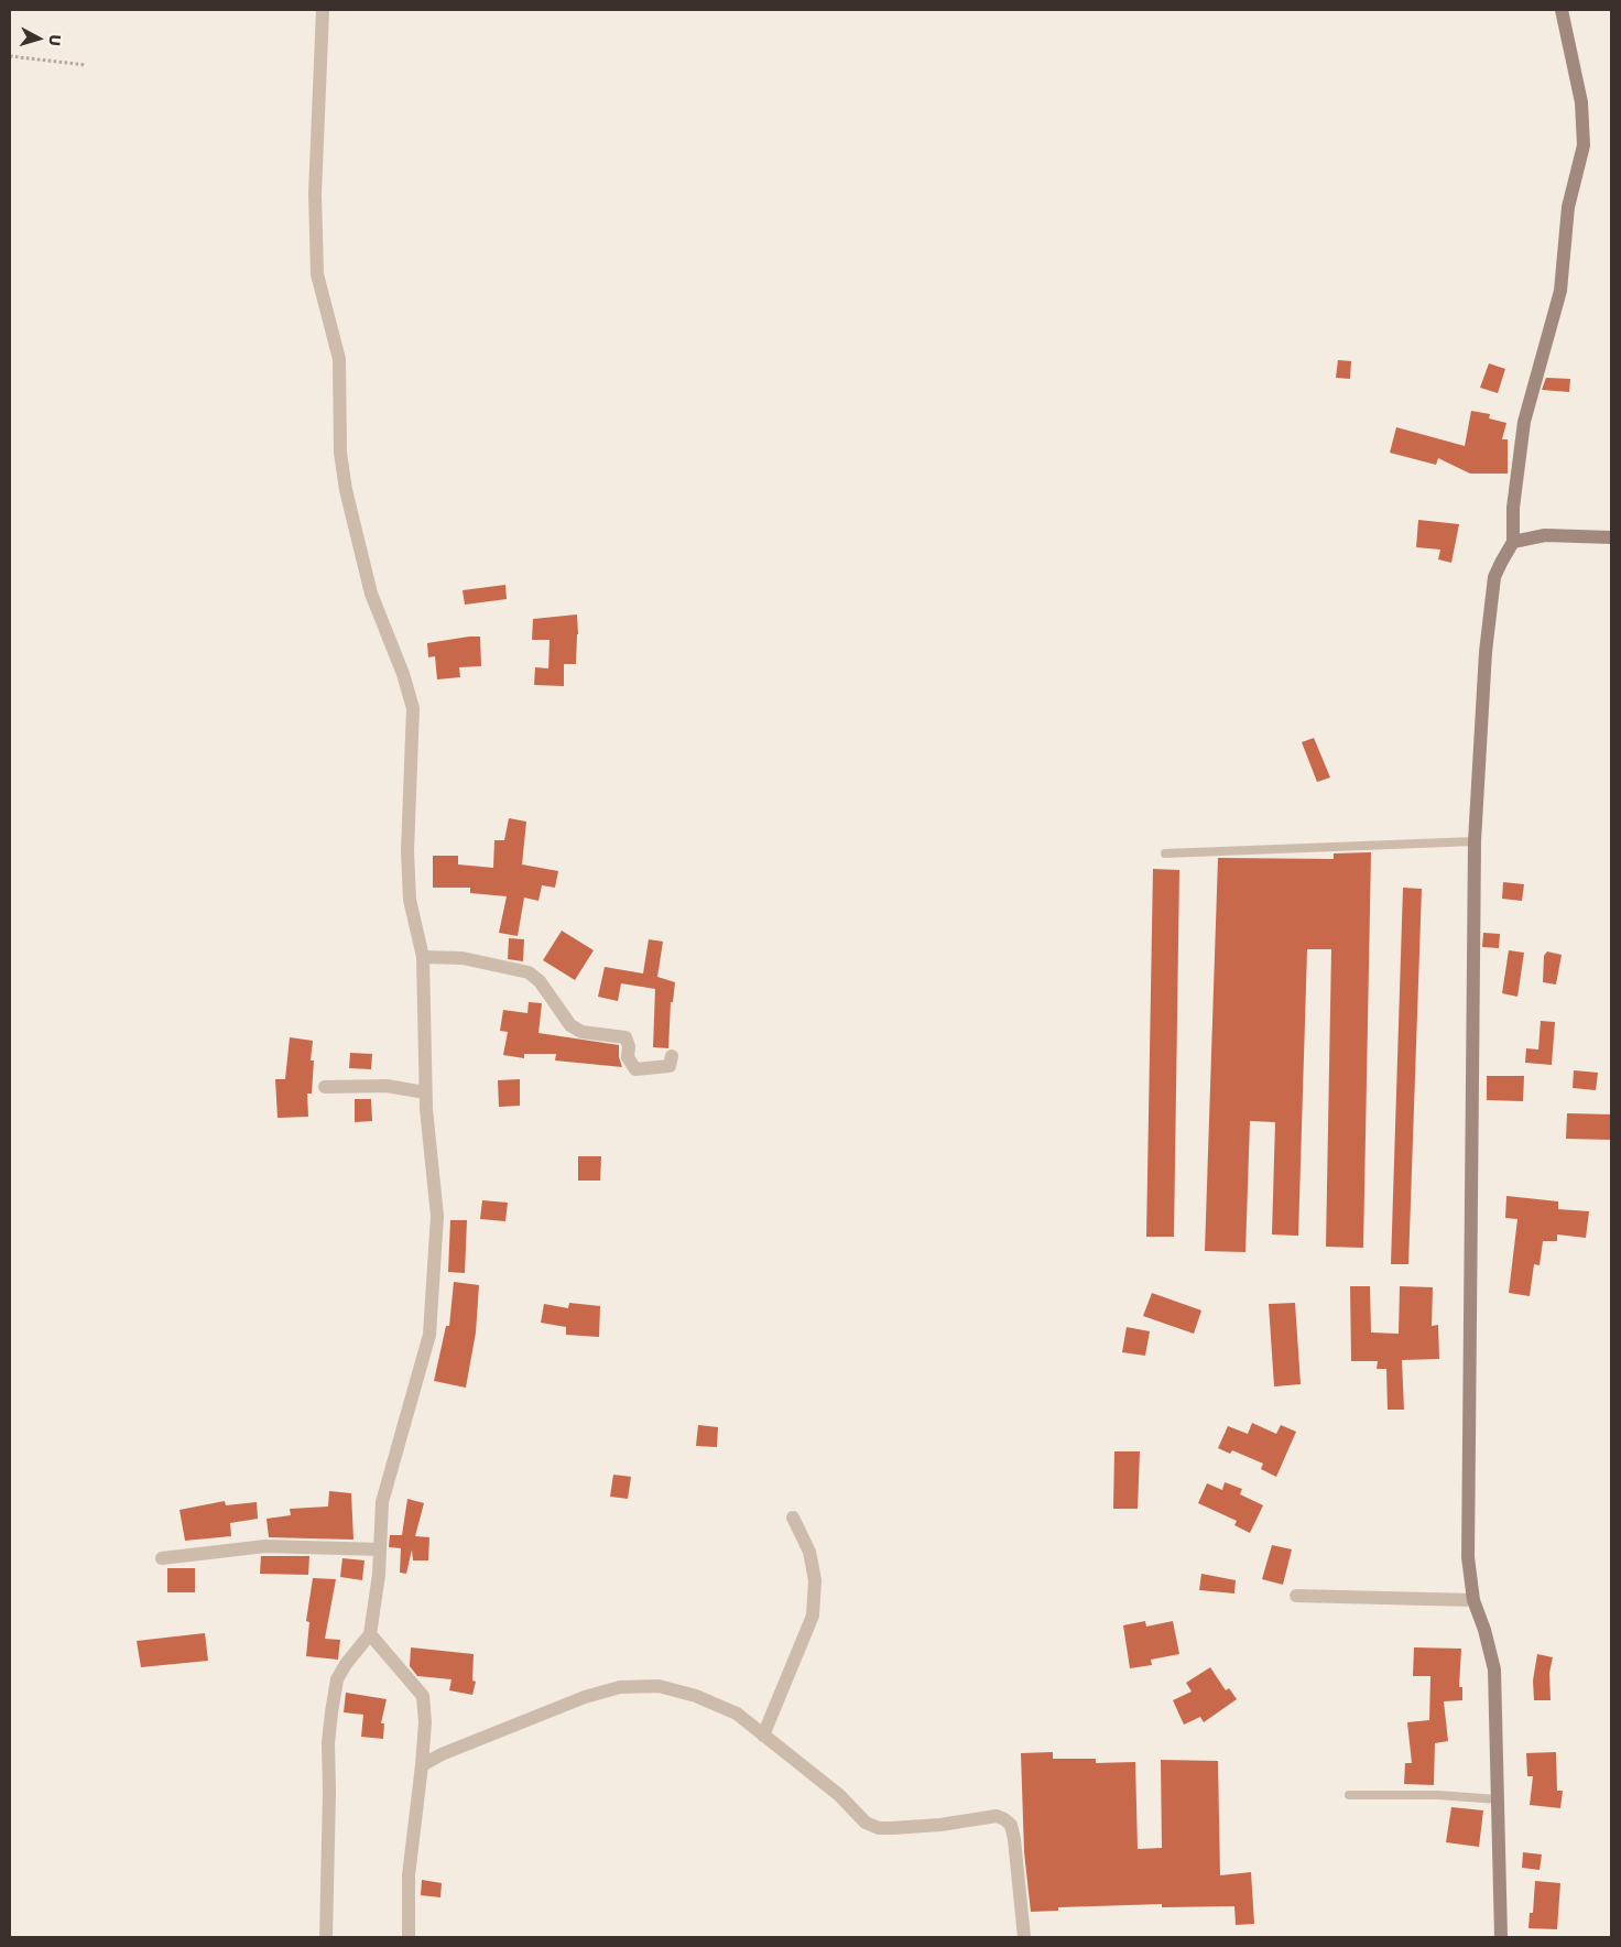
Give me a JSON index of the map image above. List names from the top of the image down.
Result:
{
  "north": "right"
}
